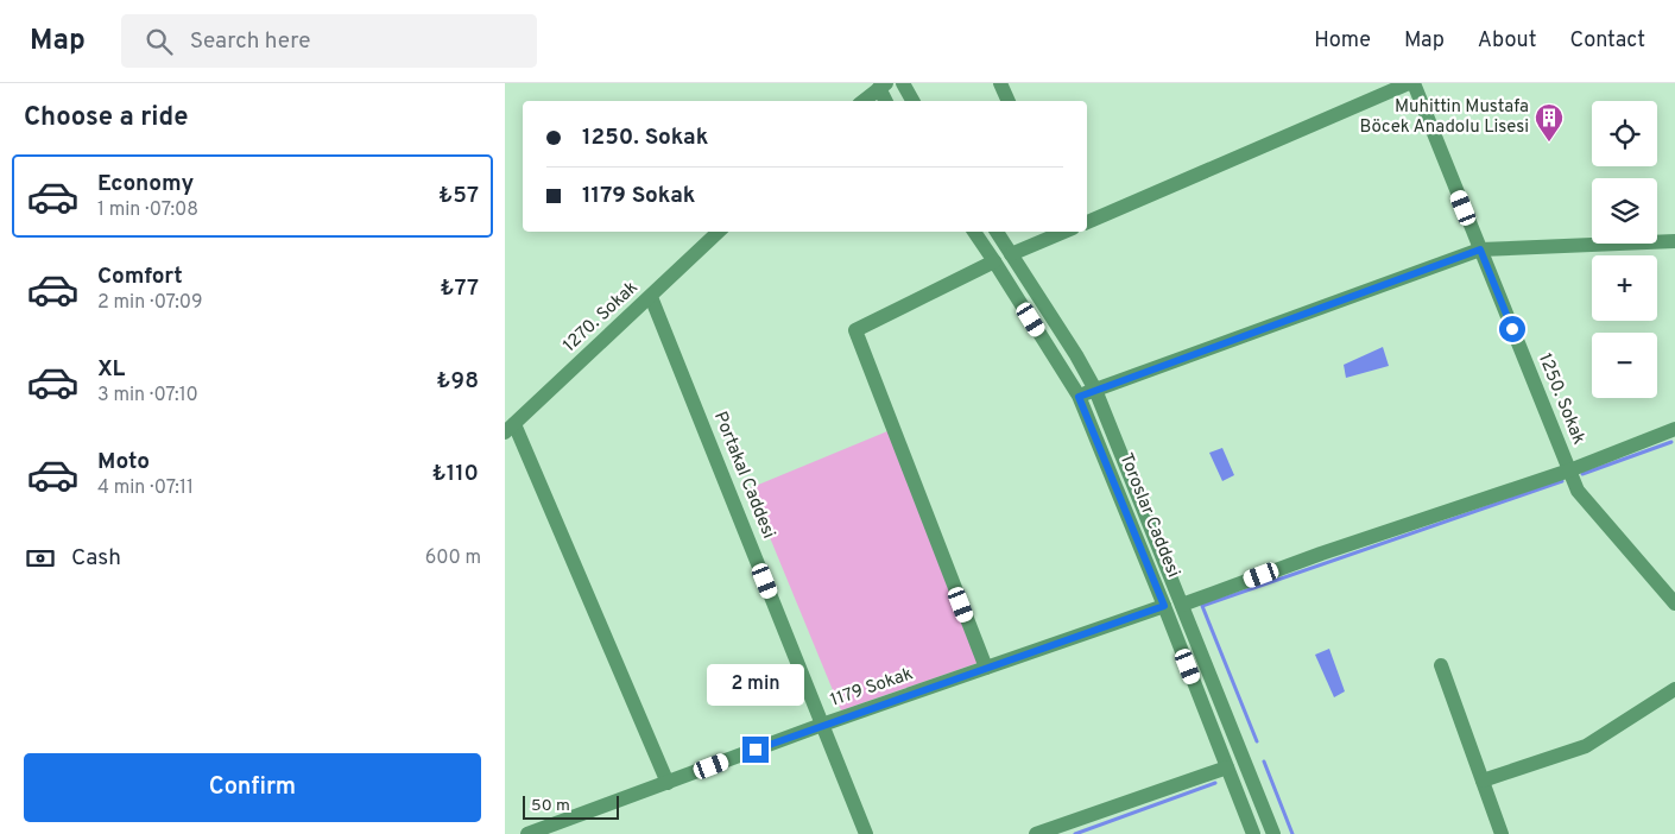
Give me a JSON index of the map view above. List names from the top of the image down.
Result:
{
  "streets": {
    "street": [
      "1270. Sokak",
      "1250. Sokak",
      "Portakal Caddesi",
      "Toroslar Caddesi",
      "1179 Sokak"
    ]
  },
  "crossings": [
    ["1270. Sokak", "Portakal Caddesi"],
    ["Portakal Caddesi", "1179 Sokak"],
    ["Toroslar Caddesi", "1179 Sokak"]
  ],
  "places": {
    "building": ["Muhittin Mustafa Böcek Anadolu Lisesi"]
  },
  "scale_bar": "50 m",
  "page": {
    "header": "Map",
    "search": "Search here",
    "nav": [
      "Home",
      "Map",
      "About",
      "Contact"
    ],
    "heading": "Choose a ride",
    "map_buttons": ["+", "−"],
    "banner": ["1250. Sokak", "1179 Sokak"],
    "list": [
      {
        "name": "Economy",
        "note": "1 min · 07:08",
        "value": "₺57"
      },
      {
        "name": "Comfort",
        "note": "2 min · 07:09",
        "value": "₺77"
      },
      {
        "name": "XL",
        "note": "3 min · 07:10",
        "value": "₺98"
      },
      {
        "name": "Moto",
        "note": "4 min · 07:11",
        "value": "₺110"
      }
    ],
    "pay": ["Cash", "600 m"],
    "bubble": "2 min",
    "buttons": "Confirm",
    "scale": "50 m"
  }
}
